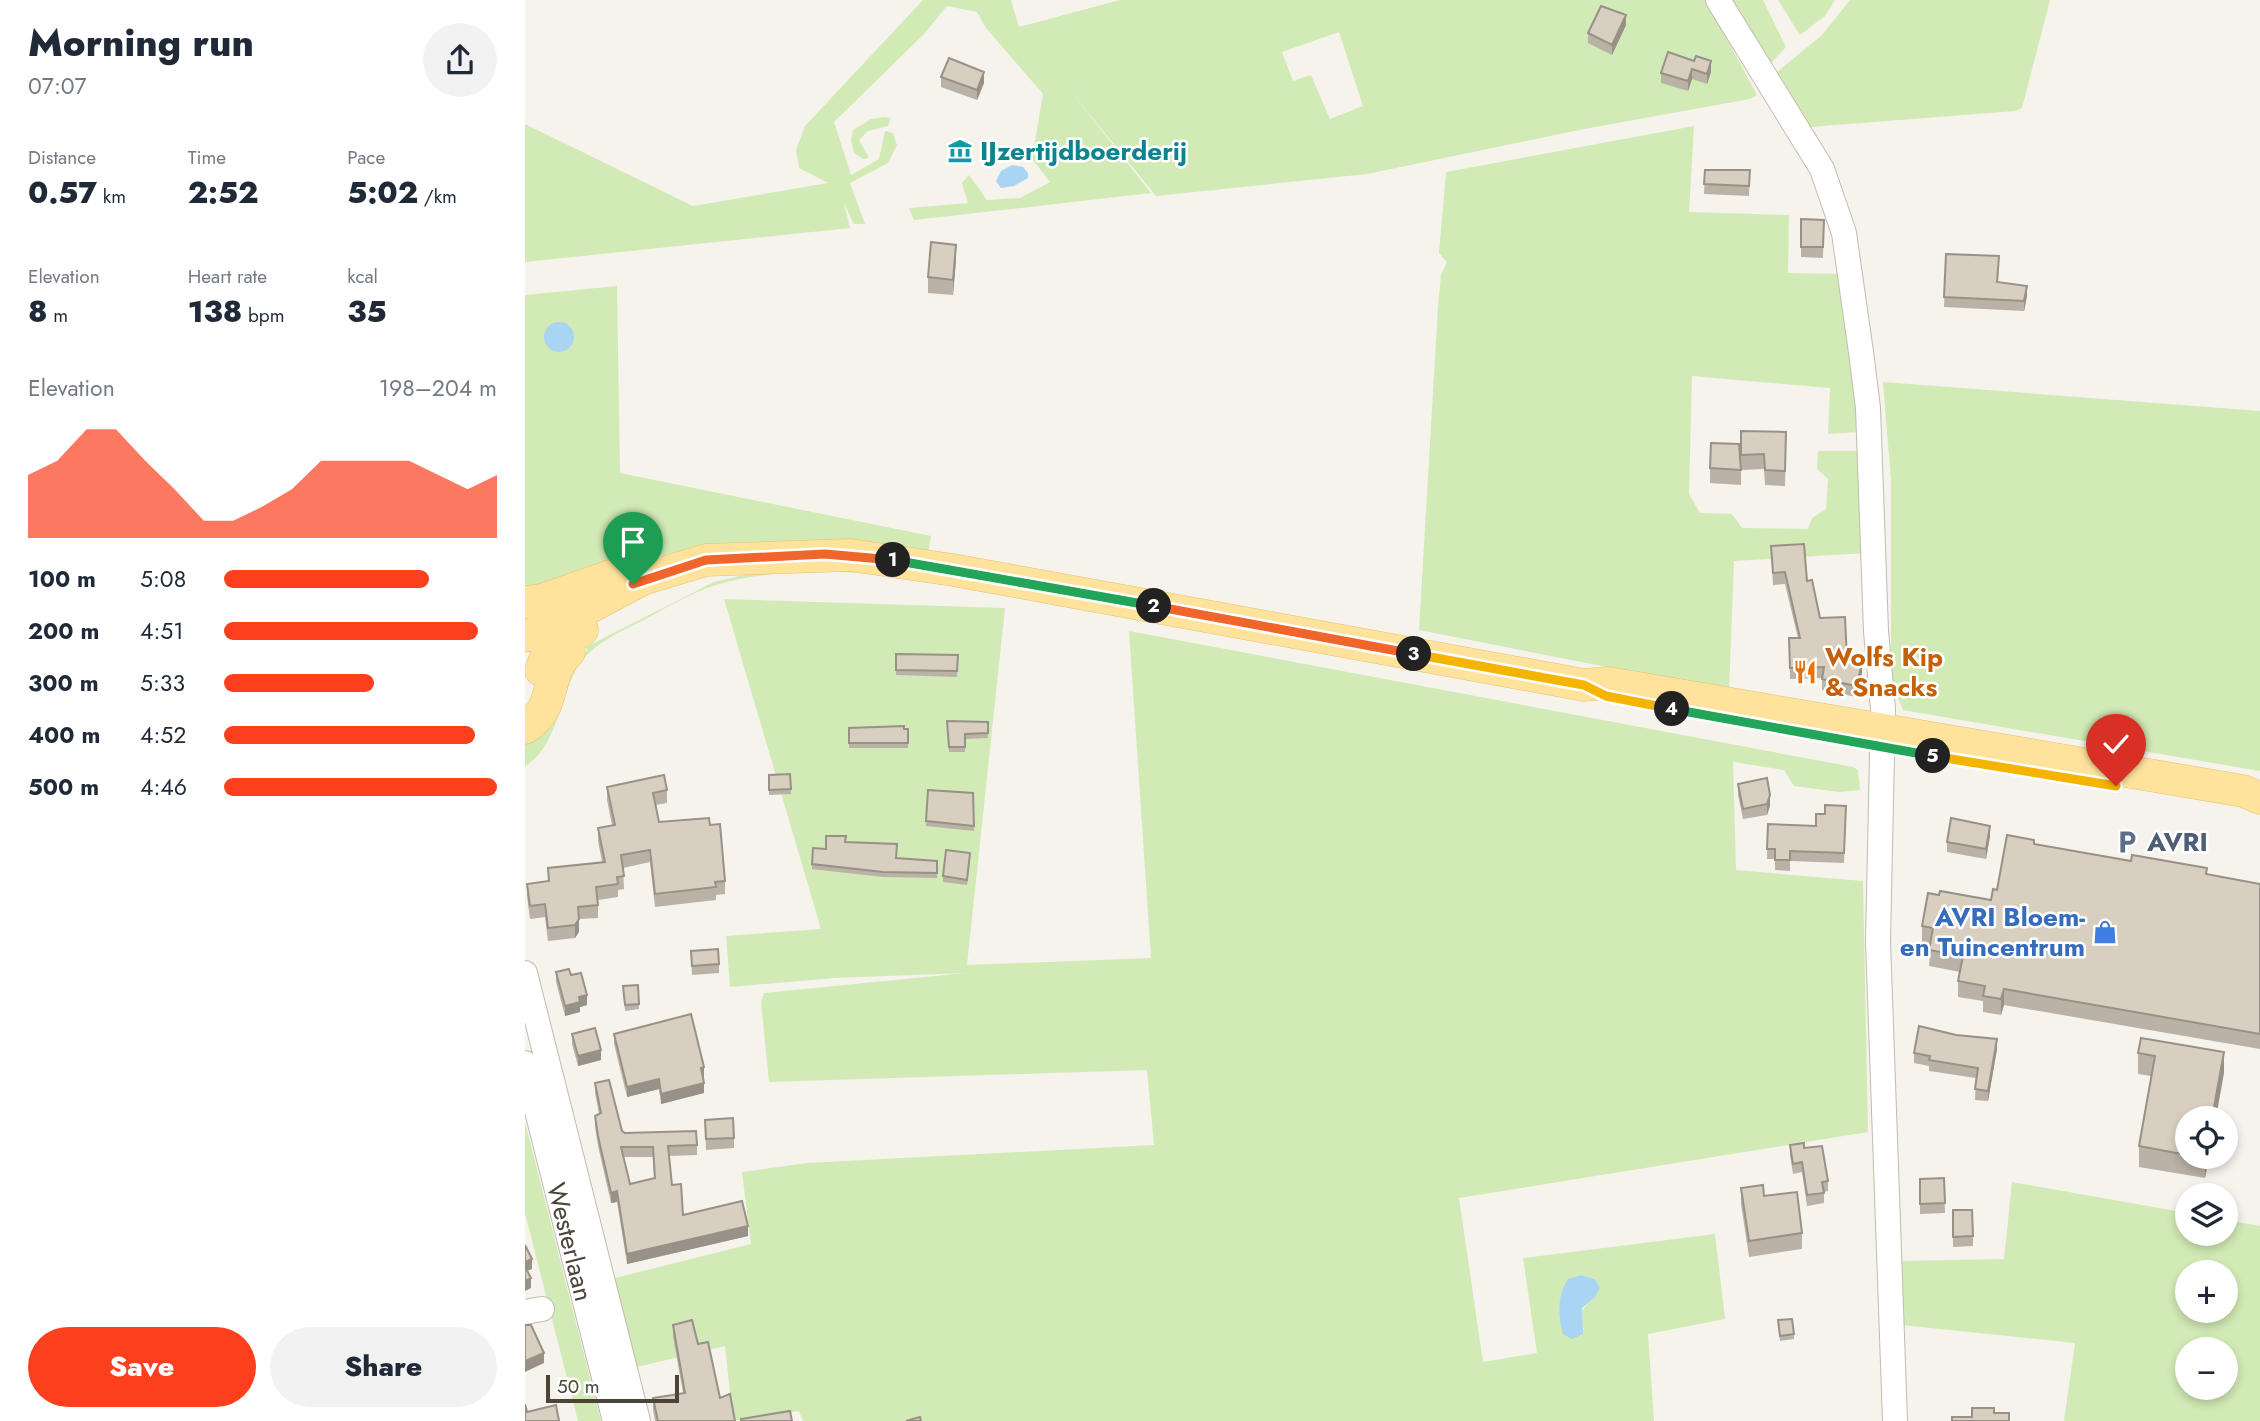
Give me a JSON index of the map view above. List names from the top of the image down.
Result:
{
  "streets": {
    "street": ["Westerlaan"]
  },
  "places": {
    "museum": ["IJzertijdboerderij"],
    "restaurant": ["Wolfs Kip & Snacks"],
    "parking": ["AVRI"],
    "shop": ["AVRI Bloem- en Tuincentrum"]
  },
  "scale_bar": "50 m",
  "page": {
    "heading": ["Morning run", "07:07"],
    "stats": [
      ["Distance", "0.57 km"],
      ["Time", "2:52"],
      ["Pace", "5:02 /km"],
      ["Elevation", "8 m"],
      ["Heart rate", "138 bpm"],
      ["kcal", "35"]
    ],
    "chart": ["Elevation", "198–204 m"],
    "pins": [
      "1",
      "2",
      "3",
      "4",
      "5"
    ],
    "list": [
      {
        "name": "100 m",
        "note": "5:08"
      },
      {
        "name": "200 m",
        "note": "4:51"
      },
      {
        "name": "300 m",
        "note": "5:33"
      },
      {
        "name": "400 m",
        "note": "4:52"
      },
      {
        "name": "500 m",
        "note": "4:46"
      }
    ],
    "map_buttons": ["+", "−"],
    "buttons": ["Save", "Share"],
    "scale": "50 m"
  }
}
